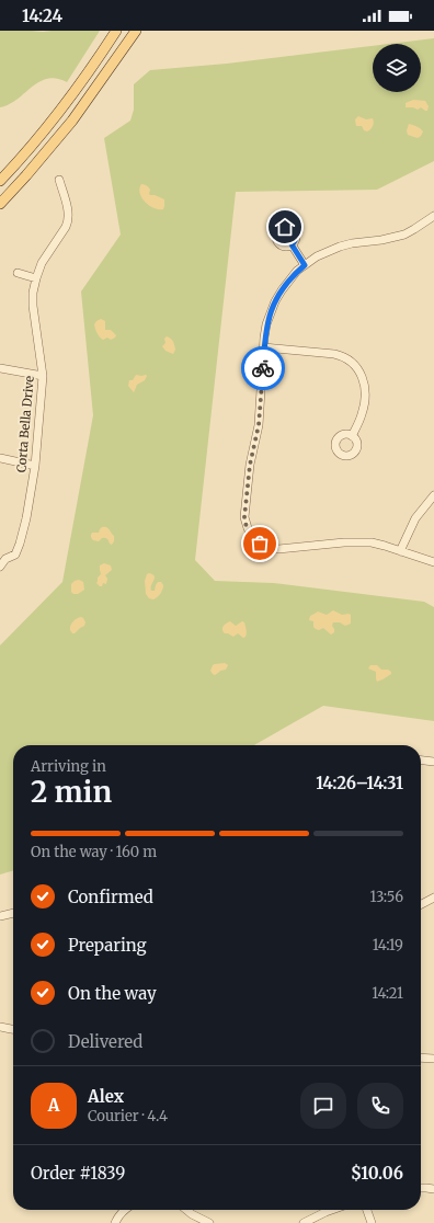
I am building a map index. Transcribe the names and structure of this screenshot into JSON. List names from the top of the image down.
{
  "streets": {
    "street": ["Corta Bella Drive"]
  },
  "page": {
    "status": "14:24",
    "heading": ["2 min", "Arriving in", "14:26–14:31"],
    "panel": [
      "Alex",
      "Courier · 4.4",
      "Order #1839",
      "$10.06"
    ],
    "bar": "On the way · 160 m",
    "list": [
      ["Confirmed", "13:56"],
      ["Preparing", "14:19"],
      ["On the way", "14:21"],
      "Delivered"
    ],
    "round": "A"
  }
}
